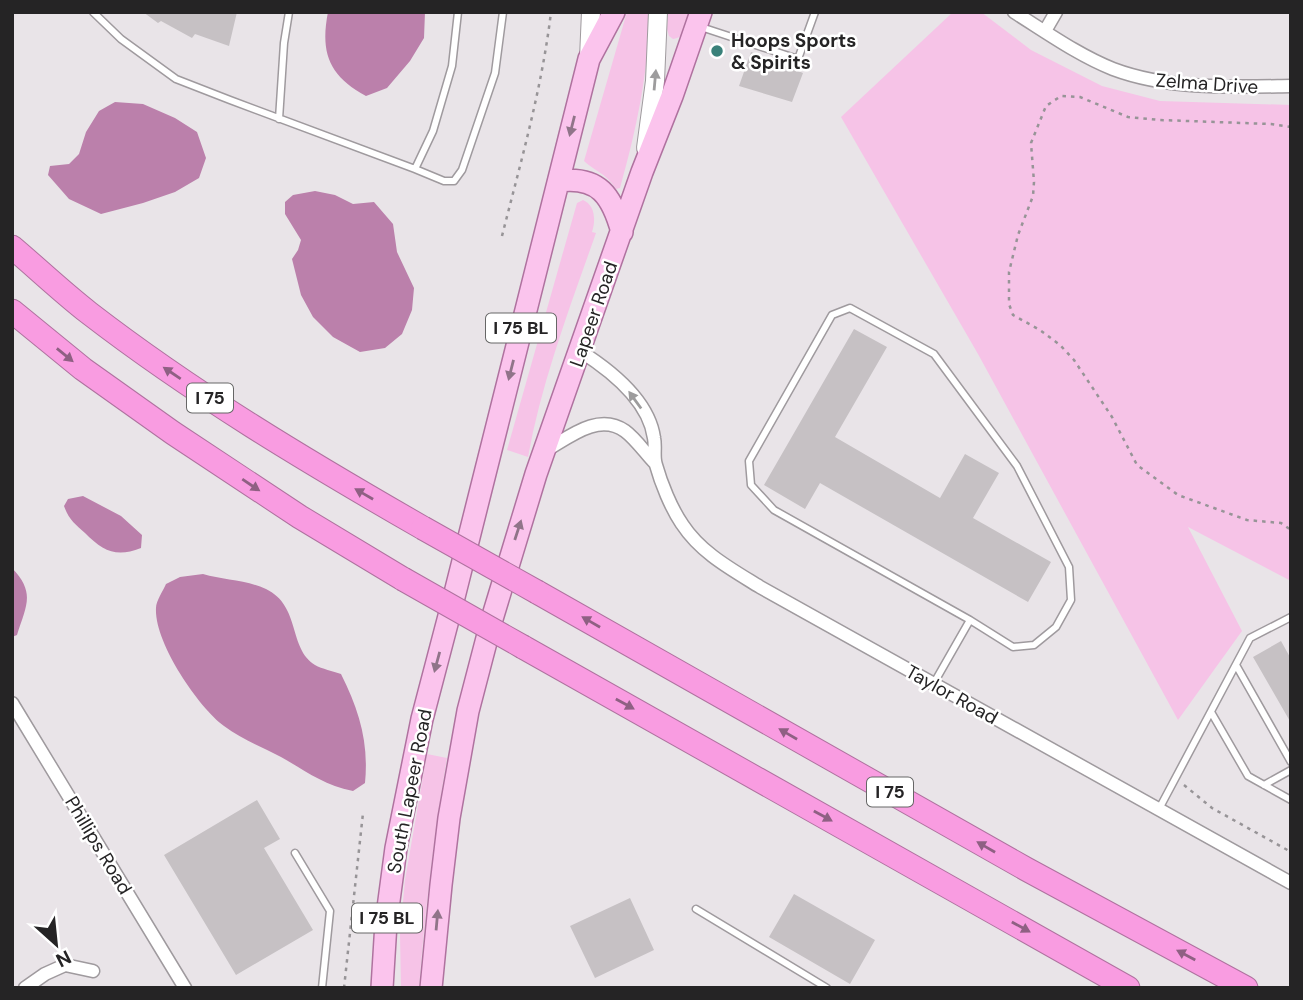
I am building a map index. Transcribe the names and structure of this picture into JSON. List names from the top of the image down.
{
  "streets": {
    "highway": ["I 75"],
    "main road": ["Lapeer Road", "I 75 BL", "South Lapeer Road"],
    "street": ["Zelma Drive", "Taylor Road", "Phillips Road"]
  },
  "crossings": [
    ["Lapeer Road", "Taylor Road"],
    ["I 75 BL", "South Lapeer Road"]
  ],
  "one_way": ["Lapeer Road", "South Lapeer Road"],
  "places": ["Hoops Sports & Spirits"],
  "north": "bottom right"
}
